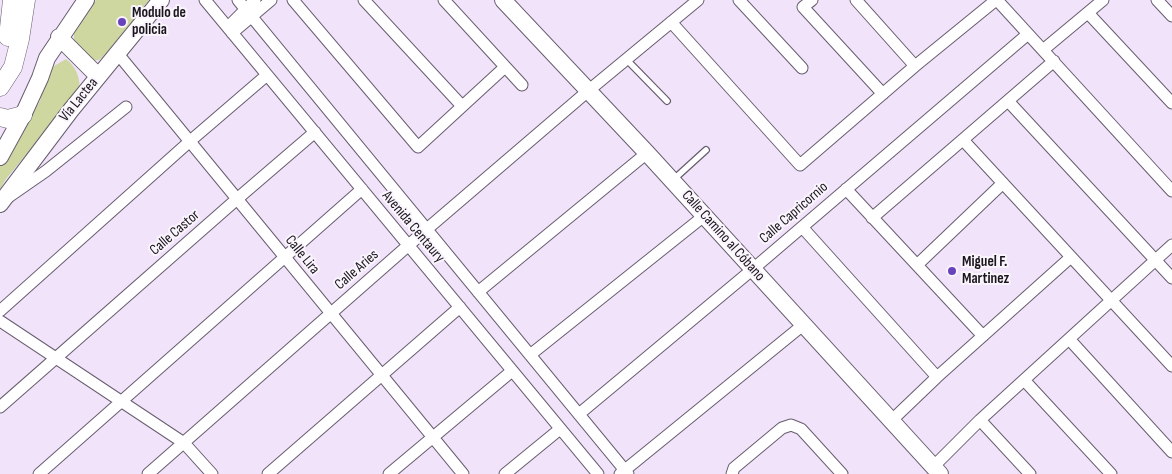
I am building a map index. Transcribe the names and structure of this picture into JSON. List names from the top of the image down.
{
  "streets": {
    "street": [
      "Vía Lactea",
      "Calle Capricornio",
      "Avenida Centaury",
      "Calle Castor",
      "Calle Camino al Cóbano",
      "Calle Lira",
      "Calle Aries"
    ]
  },
  "crossings": [
    ["Vía Lactea", "Calle Lira"],
    ["Calle Capricornio", "Avenida Centaury"],
    ["Calle Capricornio", "Calle Camino al Cóbano"],
    ["Avenida Centaury", "Calle Castor"],
    ["Avenida Centaury", "Calle Aries"],
    ["Calle Castor", "Calle Lira"],
    ["Calle Camino al Cóbano", "Calle Aries"],
    ["Calle Lira", "Calle Aries"]
  ],
  "places": ["Modulo de policia", "Miguel F. Martinez"]
}
